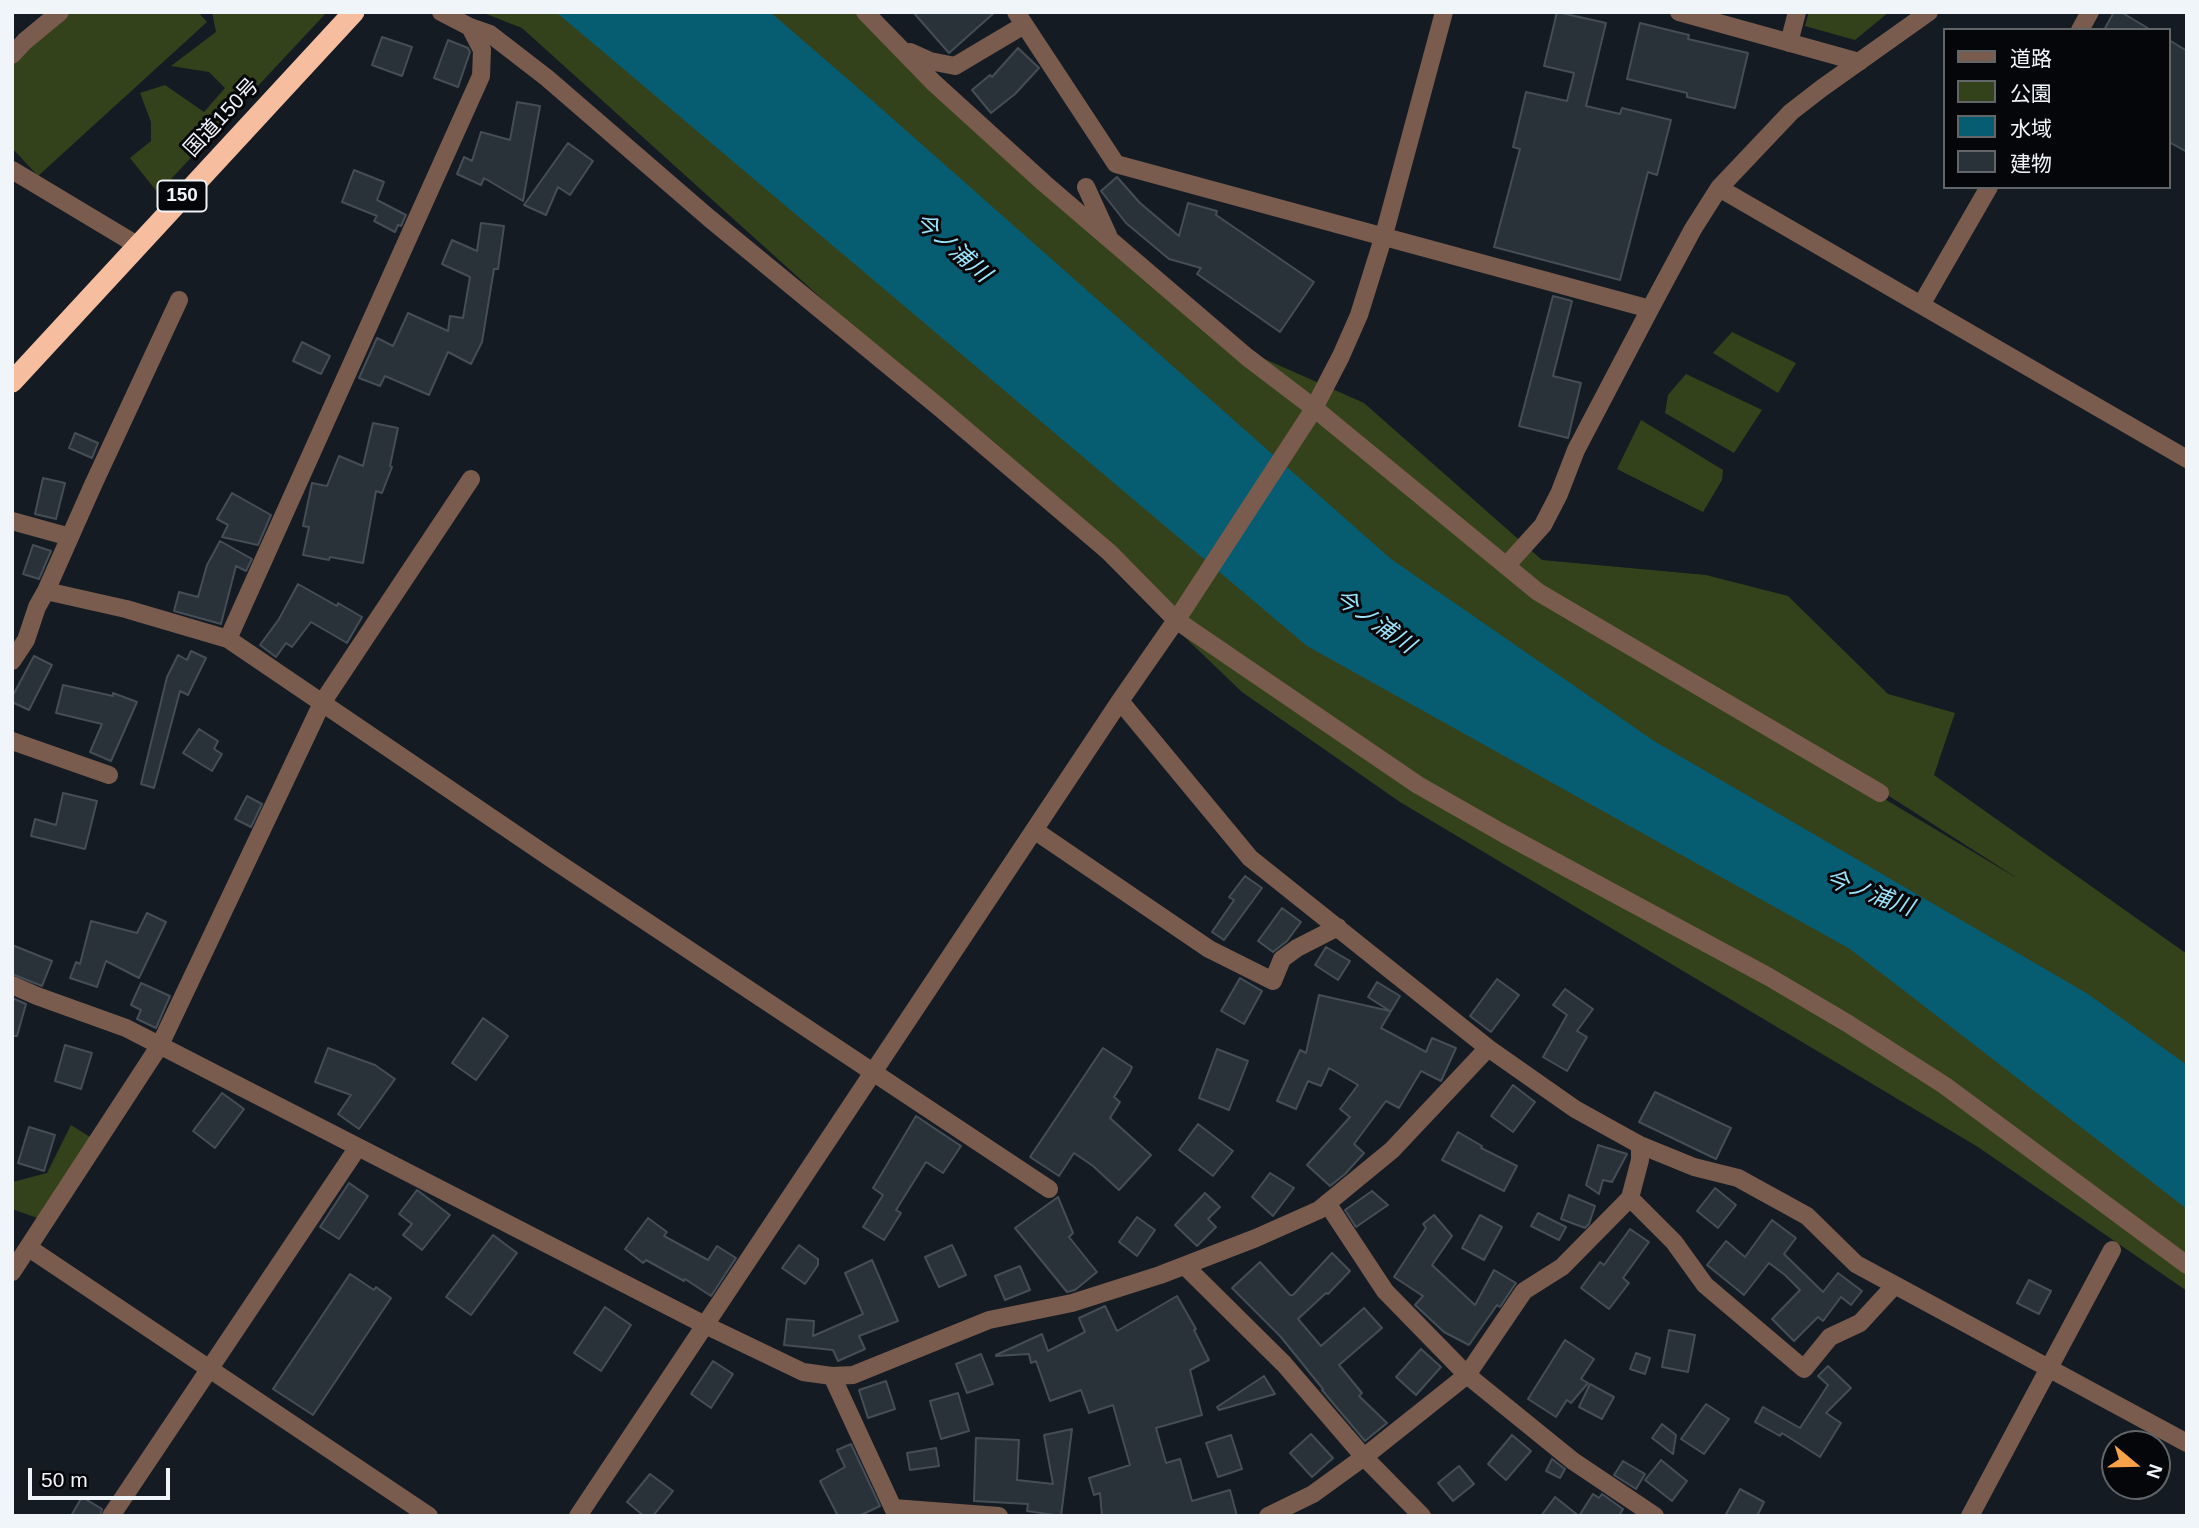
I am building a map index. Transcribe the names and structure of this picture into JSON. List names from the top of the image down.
{
  "streets": {
    "highway": ["国道150号", "150"]
  },
  "water": ["今ノ浦川"],
  "legend": [
    "道路",
    "公園",
    "水域",
    "建物"
  ],
  "scale_bar": "50 m",
  "north": "right"
}
